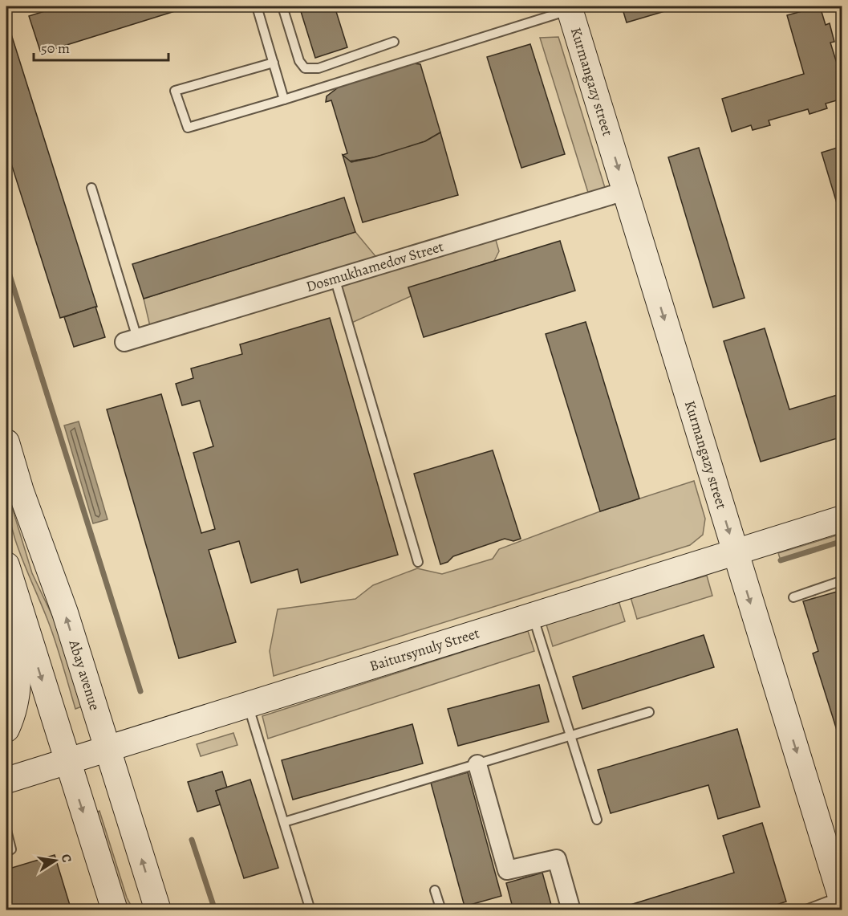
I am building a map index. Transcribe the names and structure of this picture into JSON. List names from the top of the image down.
{
  "streets": {
    "main road": ["Kurmangazy street", "Baitursynuly Street", "Abay avenue"],
    "street": ["Dosmukhamedov Street"]
  },
  "crossings": [
    ["Kurmangazy street", "Dosmukhamedov Street"],
    ["Kurmangazy street", "Baitursynuly Street"],
    ["Baitursynuly Street", "Abay avenue"]
  ],
  "one_way": ["Kurmangazy street"],
  "scale_bar": "50 m",
  "north": "right"
}
